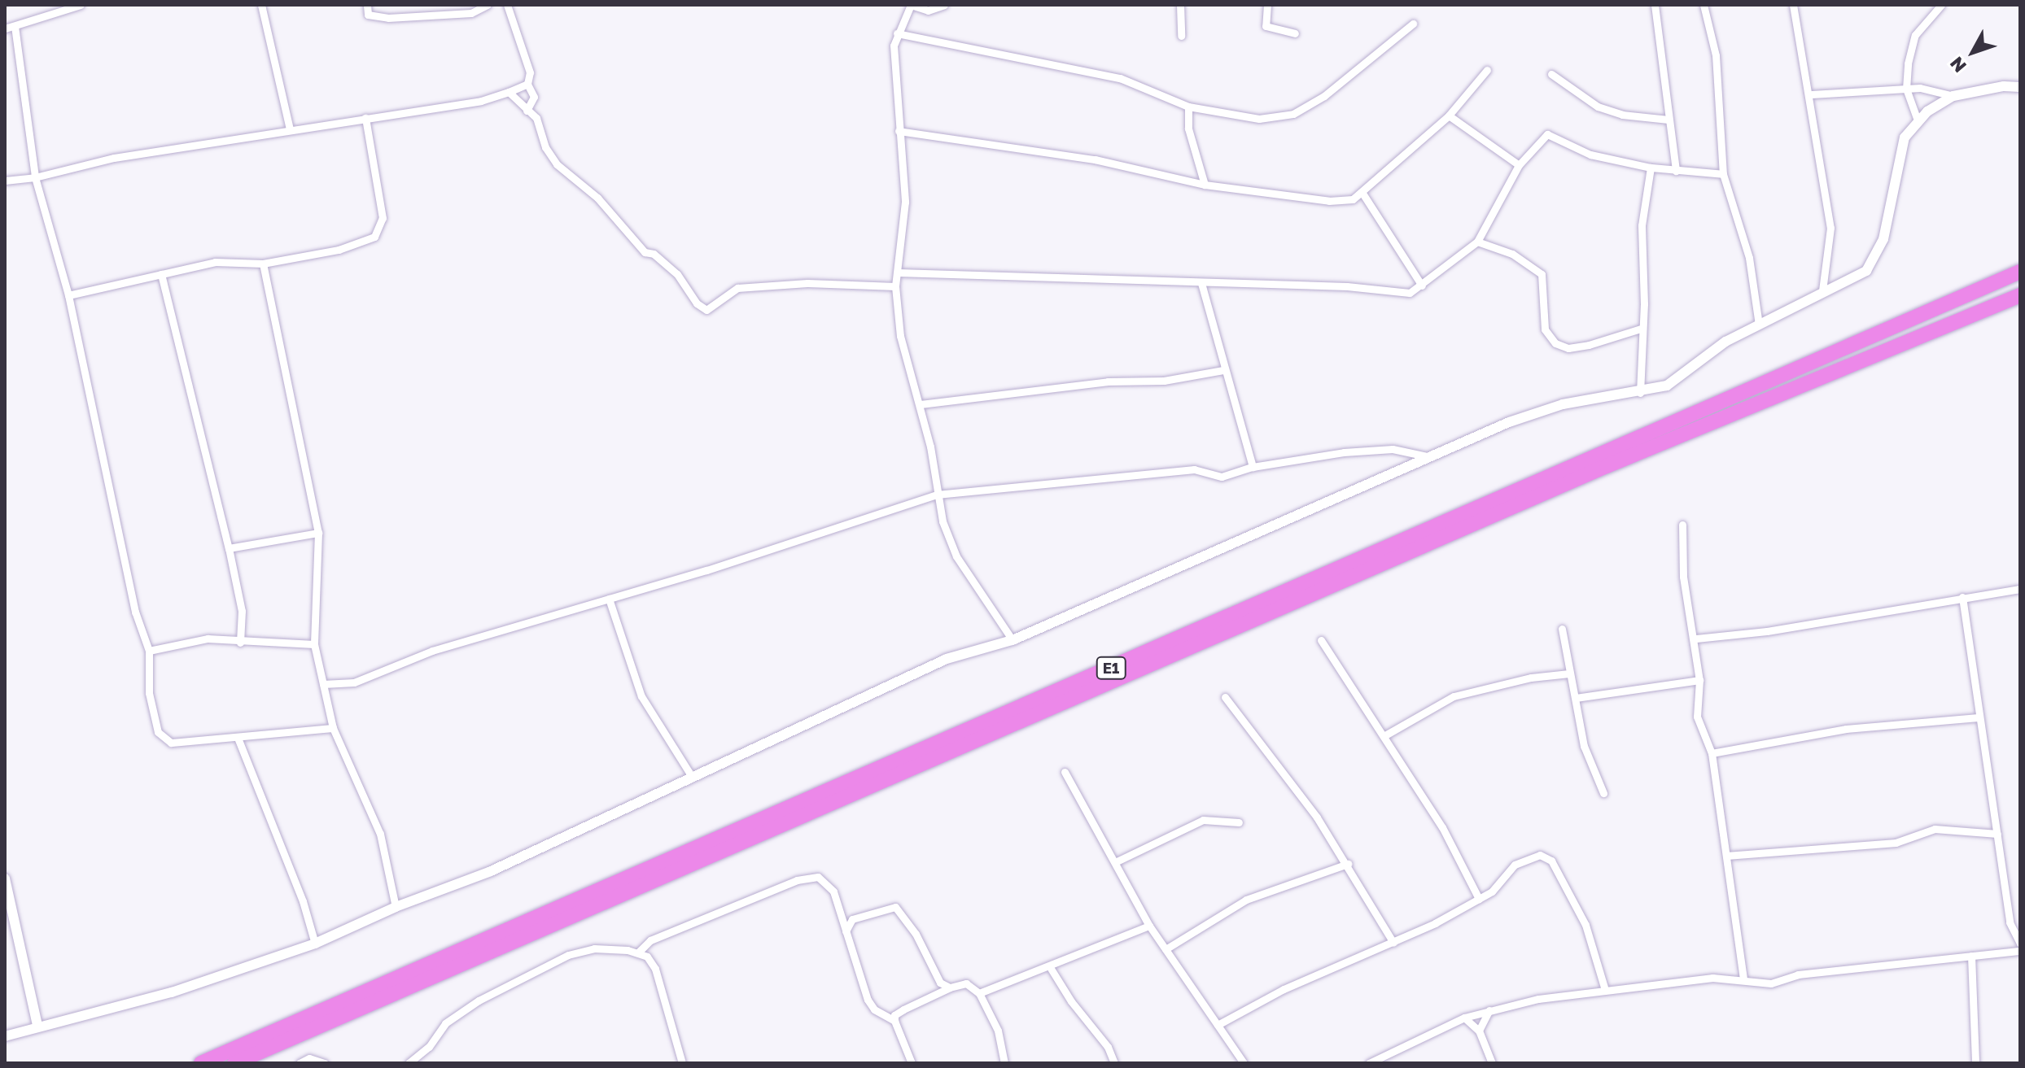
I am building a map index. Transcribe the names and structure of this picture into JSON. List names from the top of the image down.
{
  "streets": {
    "highway": ["E1"]
  },
  "north": "bottom left"
}
